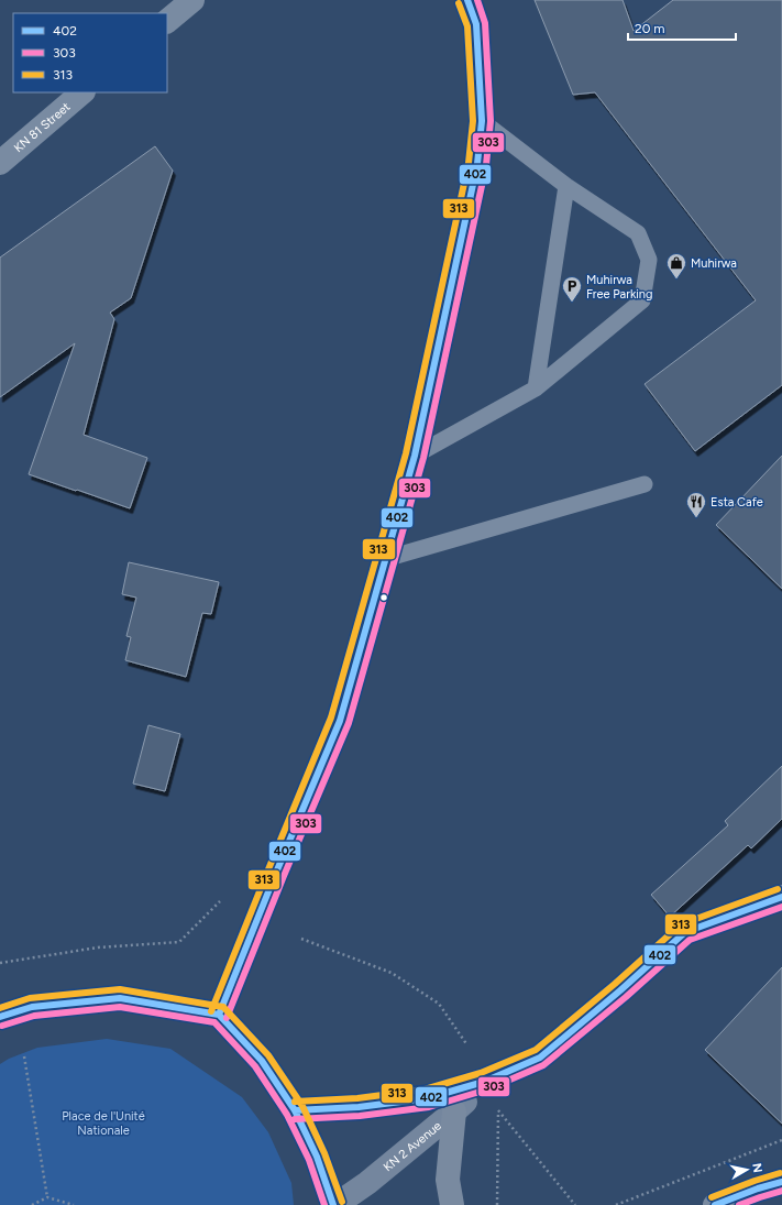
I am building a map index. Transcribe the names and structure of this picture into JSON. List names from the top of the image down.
{
  "streets": {
    "main road": ["KN 2 Avenue"],
    "street": ["KN 81 Street"]
  },
  "parks": ["Place de l'Unité Nationale"],
  "places": {
    "shop": ["Muhirwa"],
    "parking": ["Muhirwa Free Parking"],
    "restaurant": ["Esta Cafe"]
  },
  "lines": ["transit line 402", "transit line 303", "transit line 313"],
  "legend": ["402", "303", "313"],
  "scale_bar": "20 m",
  "north": "right"
}
